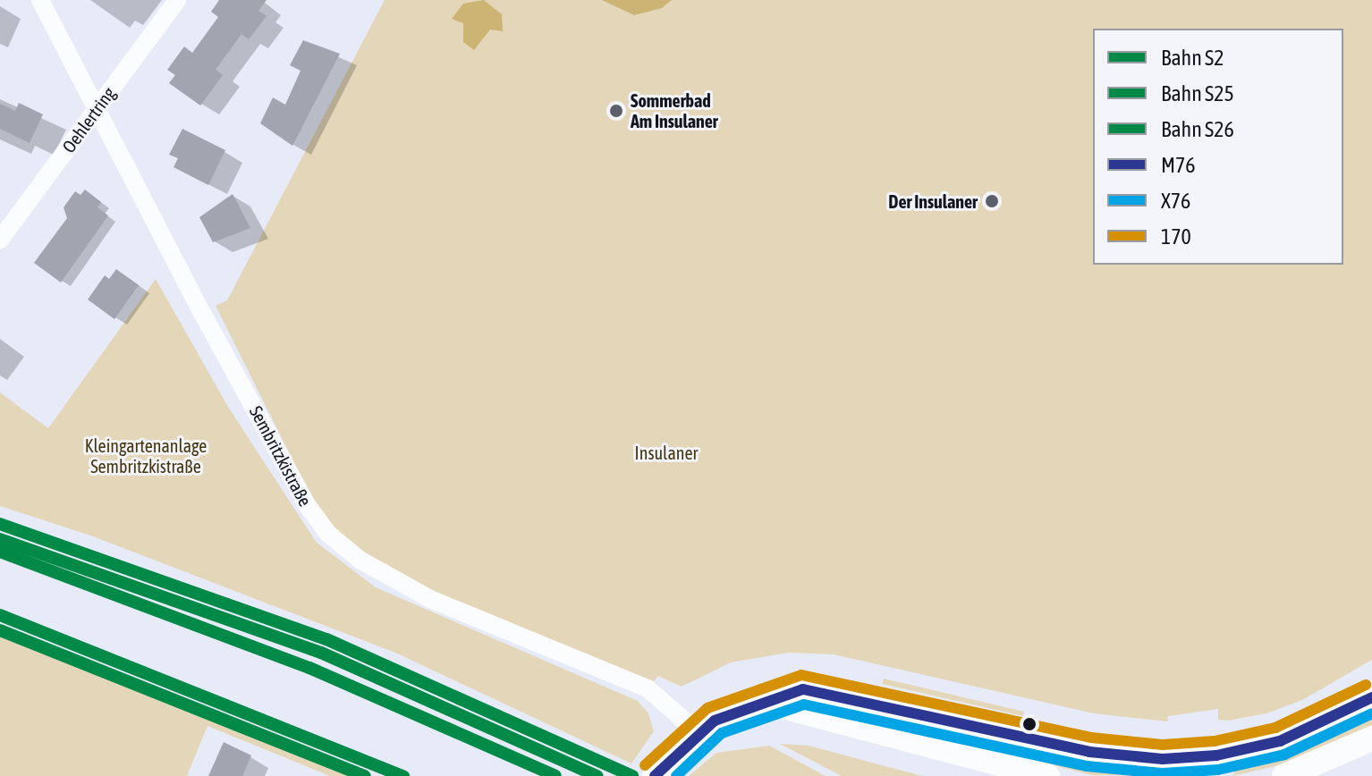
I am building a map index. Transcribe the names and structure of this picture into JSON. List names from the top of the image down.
{
  "streets": {
    "street": ["Oehlertring", "Sembritzkistraße"]
  },
  "crossings": [
    ["Oehlertring", "Sembritzkistraße"]
  ],
  "parks": ["Kleingartenanlage Sembritzkistraße", "Insulaner"],
  "places": ["Sommerbad Am Insulaner", "Der Insulaner"],
  "lines": [
    "rail line S25",
    "rail line S26",
    "rail line S2",
    "transit line 170",
    "transit line M76",
    "transit line X76"
  ],
  "legend": [
    "Bahn S2",
    "Bahn S25",
    "Bahn S26",
    "M76",
    "X76",
    "170"
  ]
}
